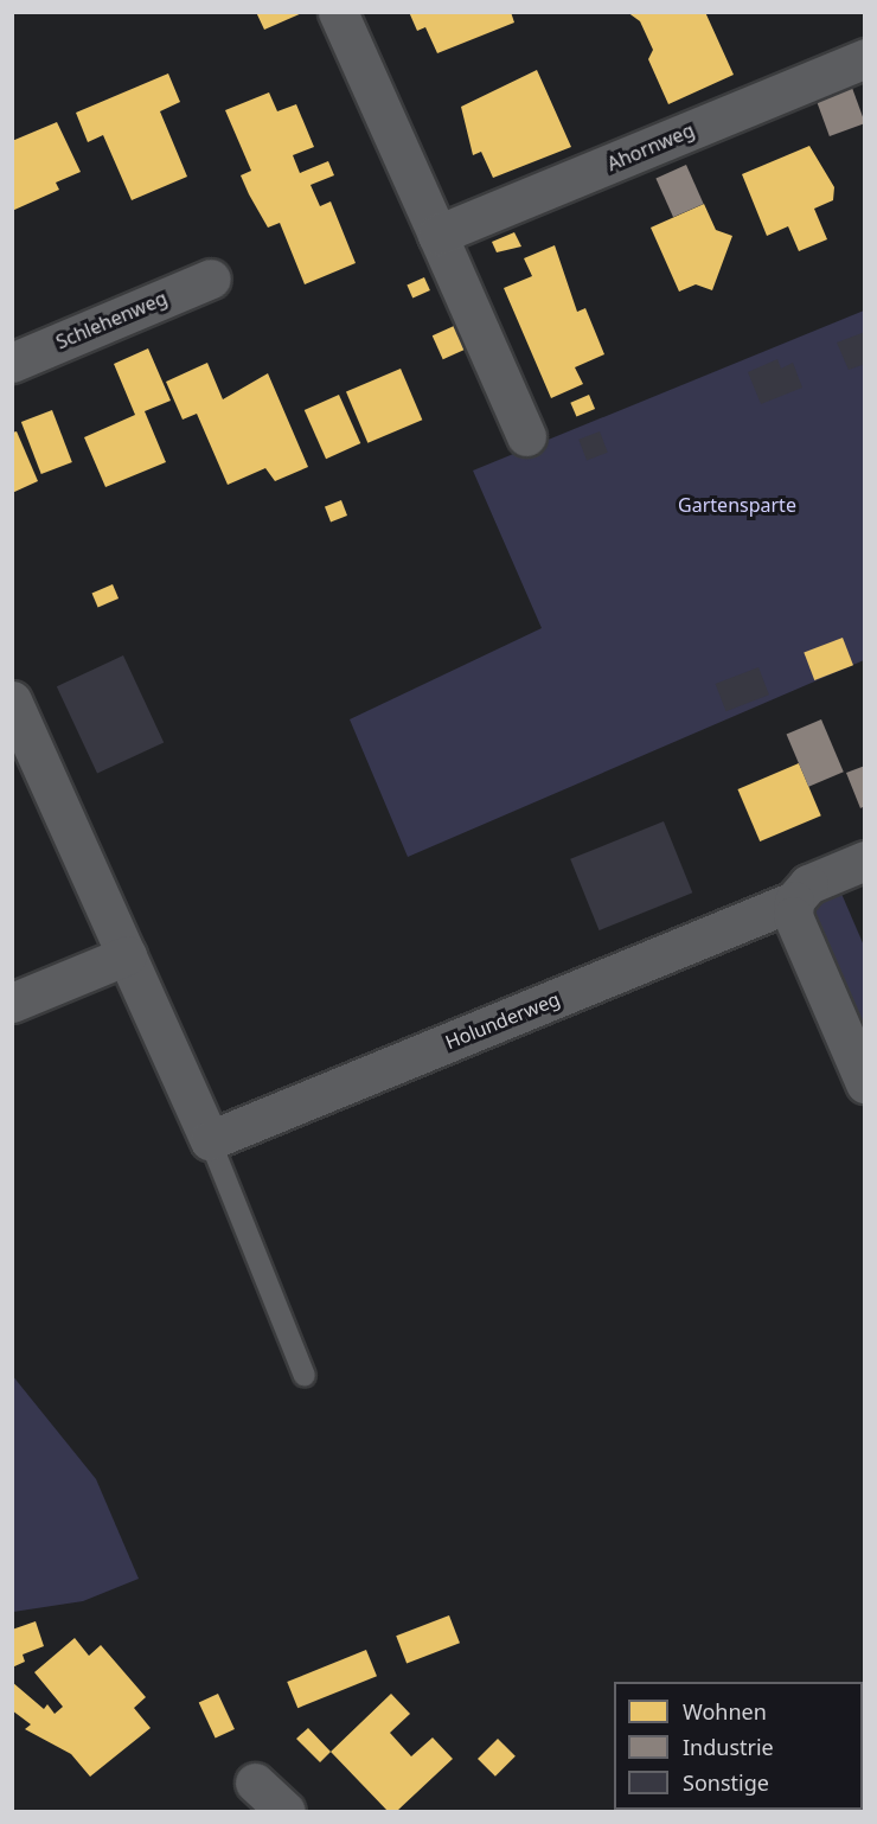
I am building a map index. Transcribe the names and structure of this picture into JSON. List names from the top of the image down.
{
  "streets": {
    "street": ["Ahornweg", "Schlehenweg", "Holunderweg"]
  },
  "parks": ["Gartensparte"],
  "legend": ["Wohnen", "Industrie", "Sonstige"]
}
